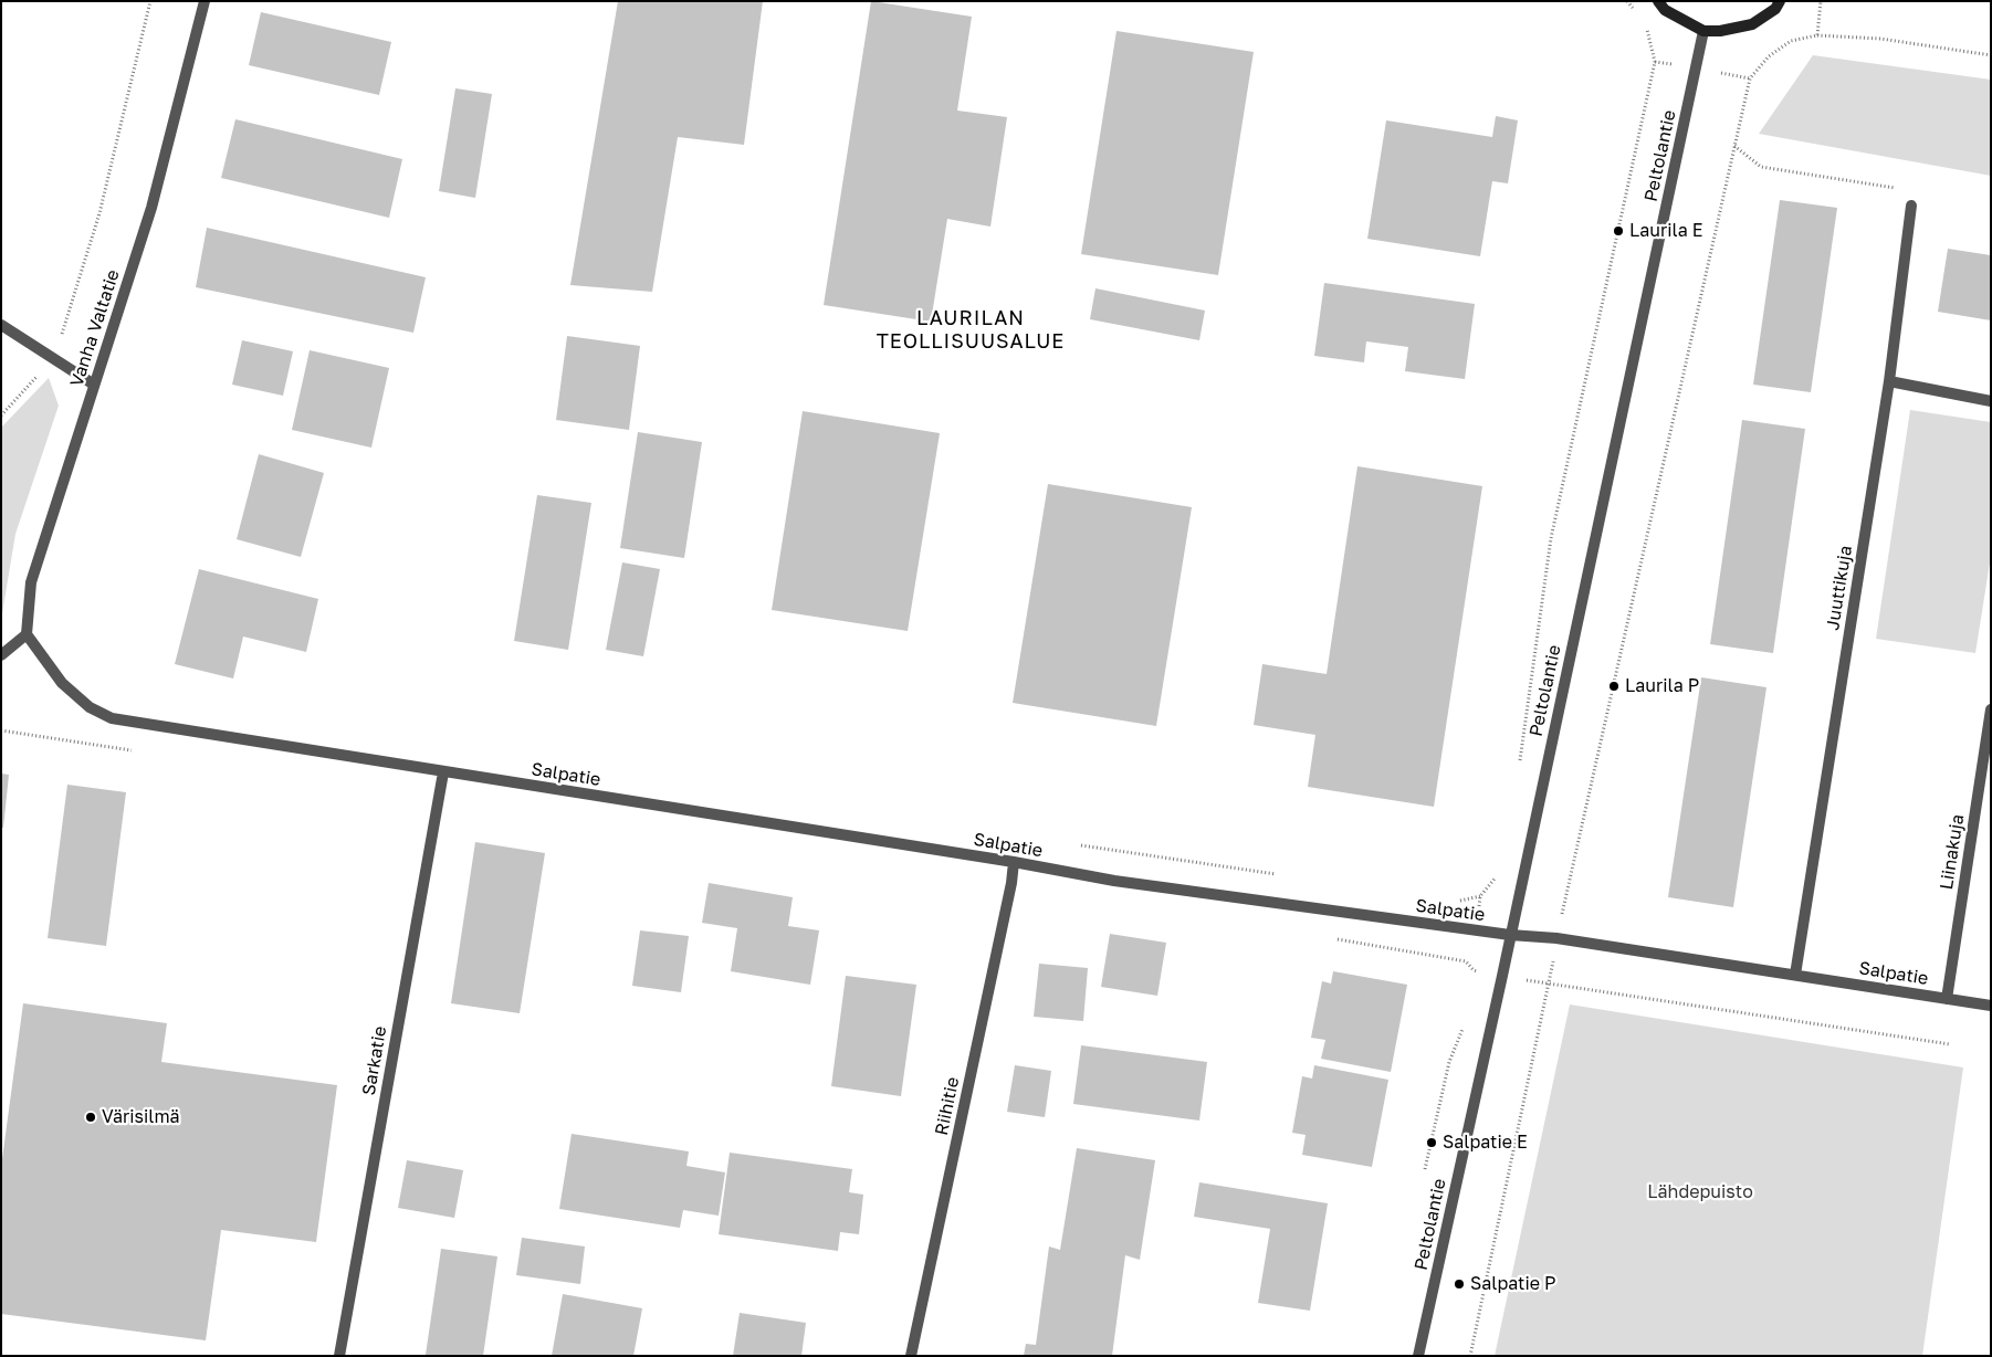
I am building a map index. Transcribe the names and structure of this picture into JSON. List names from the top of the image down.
{
  "streets": {
    "street": [
      "Peltolantie",
      "Vanha Valtatie",
      "Juuttikuja",
      "Salpatie",
      "Liinakuja",
      "Sarkatie",
      "Riihitie"
    ]
  },
  "crossings": [
    ["Peltolantie", "Salpatie"],
    ["Vanha Valtatie", "Salpatie"],
    ["Juuttikuja", "Salpatie"],
    ["Salpatie", "Liinakuja"],
    ["Salpatie", "Sarkatie"],
    ["Salpatie", "Riihitie"]
  ],
  "districts": ["LAURILAN TEOLLISUUSALUE"],
  "parks": ["Lähdepuisto"],
  "places": [
    "Laurila E",
    "Laurila P",
    "Värisilmä",
    "Salpatie E",
    "Salpatie P"
  ]
}
